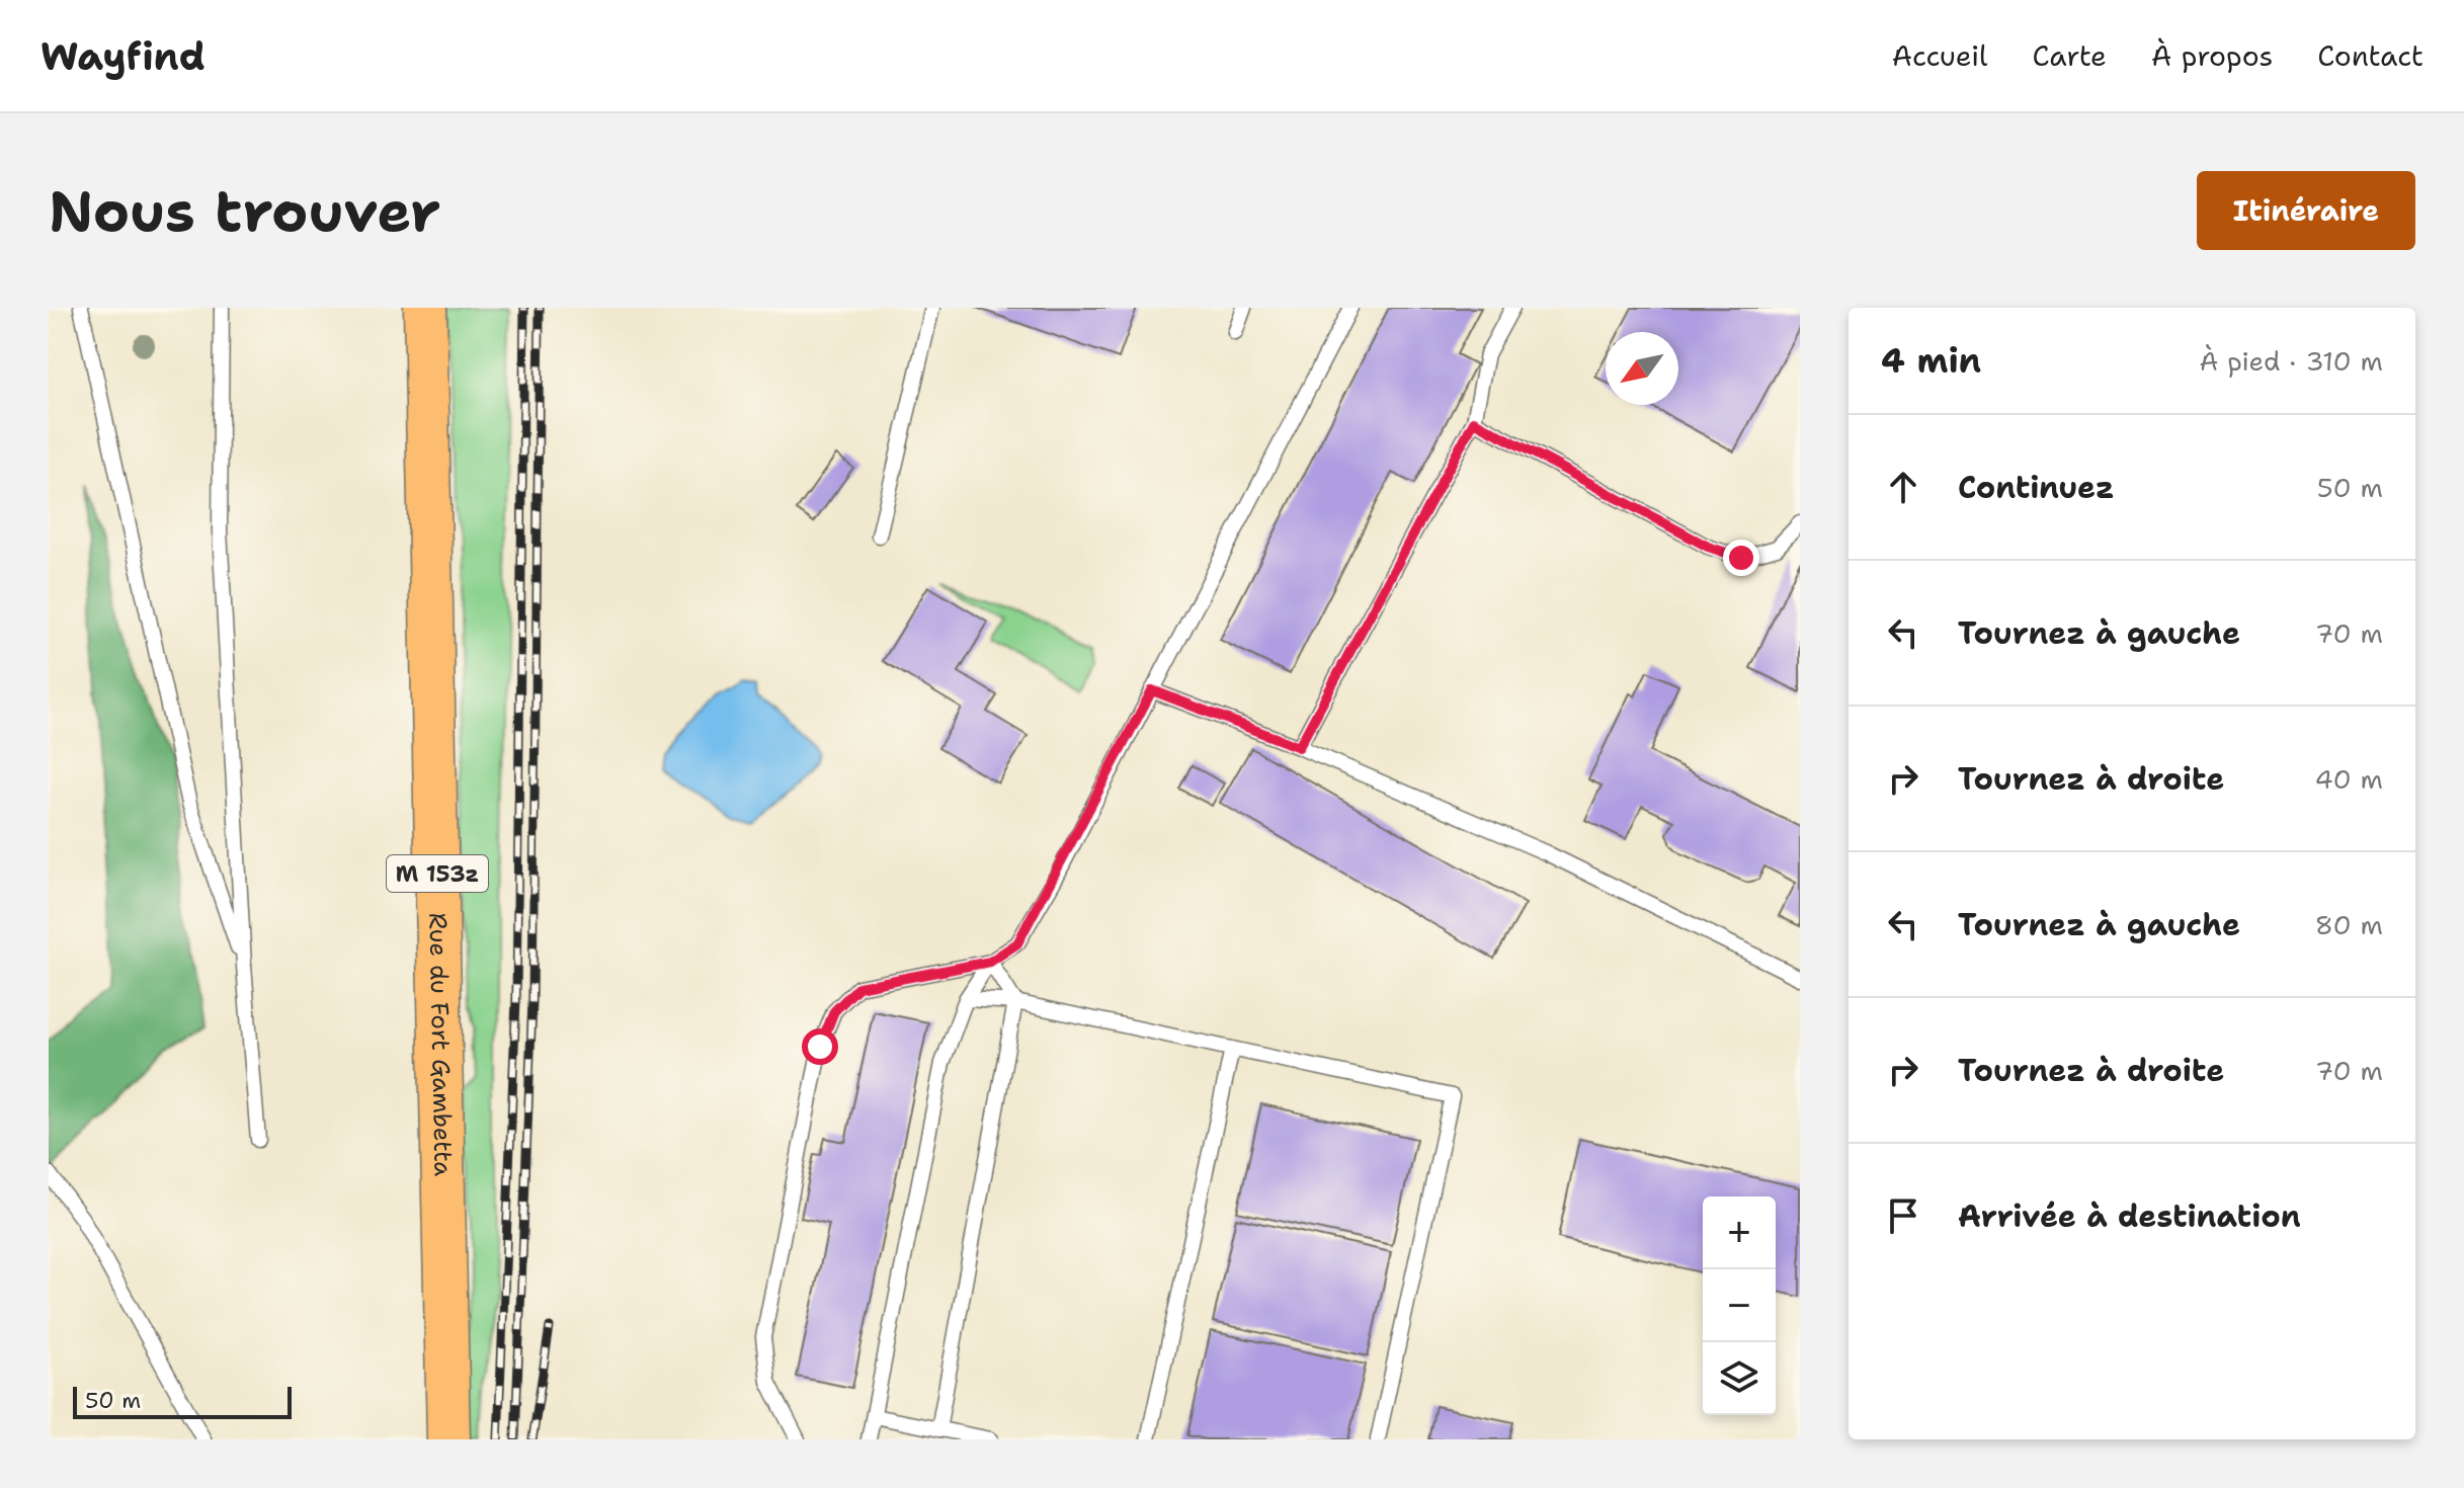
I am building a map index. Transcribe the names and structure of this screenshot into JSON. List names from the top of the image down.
{
  "streets": {
    "main road": ["M 153z", "Rue du Fort Gambetta"]
  },
  "scale_bar": "50 m",
  "north": "bottom left",
  "page": {
    "header": "Wayfind",
    "nav": [
      "Accueil",
      "Carte",
      "À propos",
      "Contact"
    ],
    "buttons": "Itinéraire",
    "title": "Nous trouver",
    "heading": ["4 min", "À pied · 310 m"],
    "list": [
      ["Continuez", "50 m"],
      ["Tournez à gauche", "70 m"],
      ["Tournez à droite", "40 m"],
      ["Tournez à gauche", "80 m"],
      ["Tournez à droite", "70 m"],
      "Arrivée à destination"
    ],
    "map_buttons": ["+", "−"],
    "scale": "50 m"
  }
}
